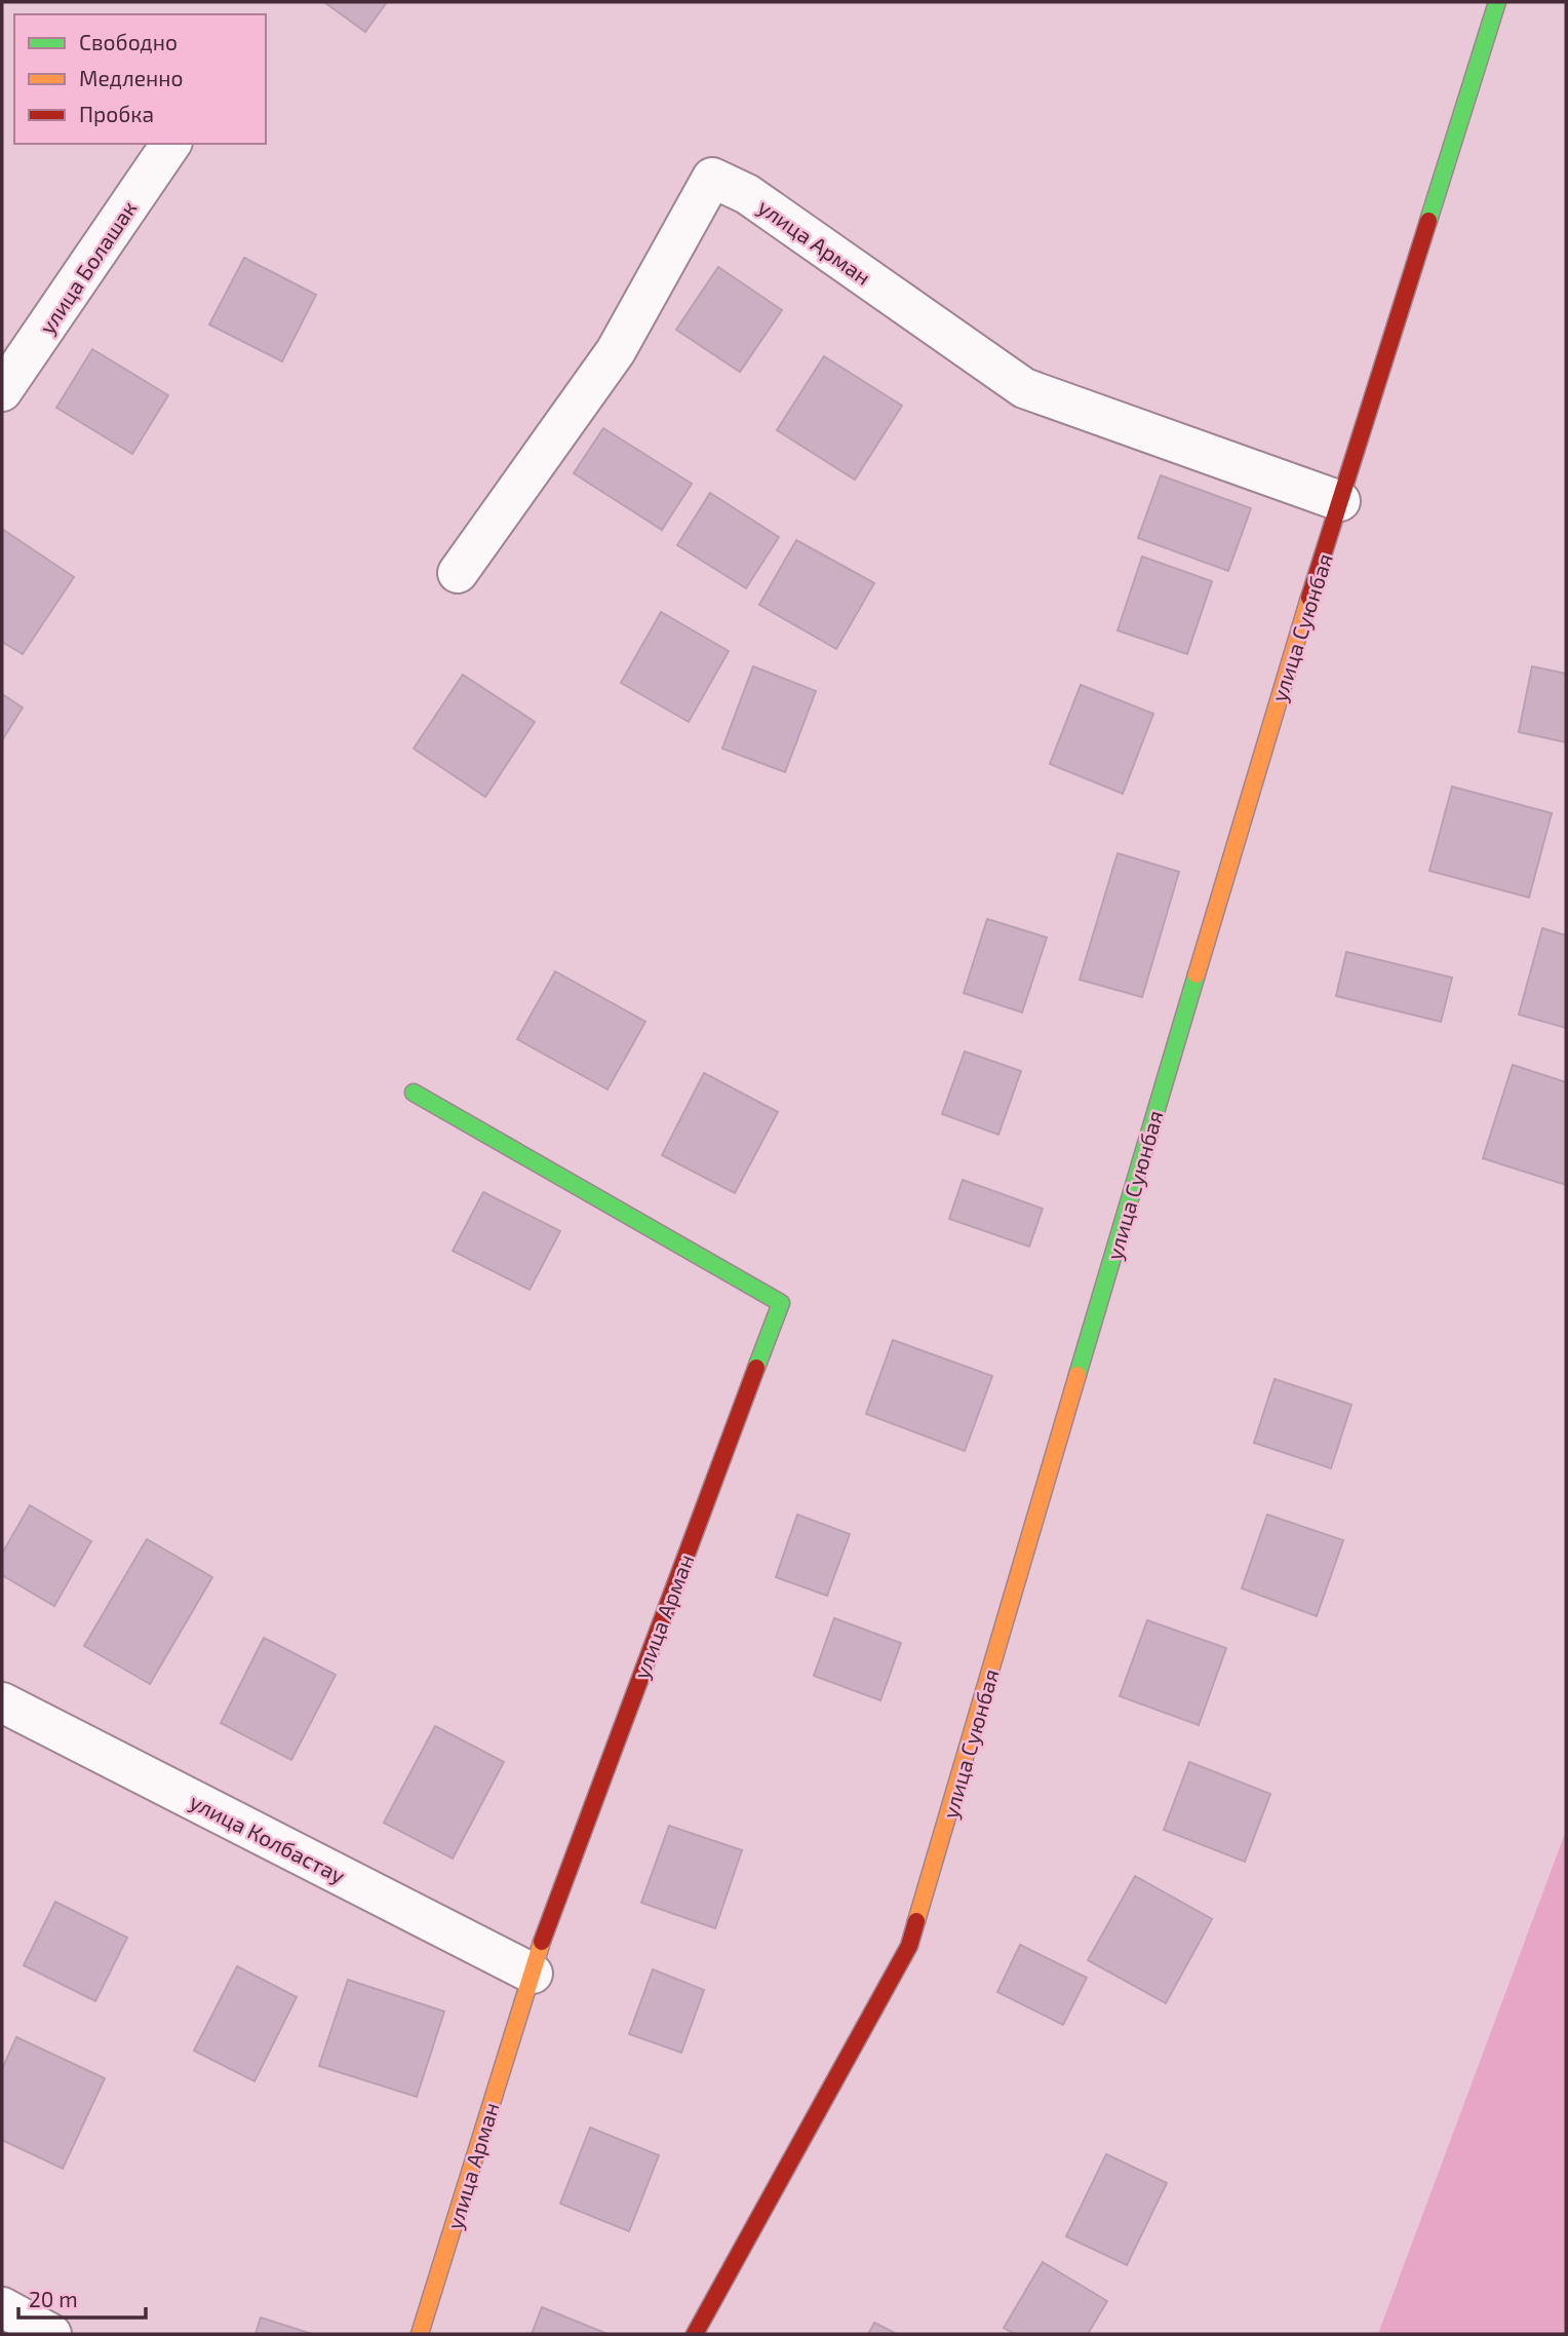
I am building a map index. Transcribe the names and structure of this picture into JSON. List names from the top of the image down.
{
  "streets": {
    "main road": ["улица Арман", "улица Суюнбая"],
    "street": ["улица Болашак", "улица Колбастау"]
  },
  "crossings": [
    ["улица Арман", "улица Суюнбая"],
    ["улица Арман", "улица Колбастау"]
  ],
  "legend": ["Свободно", "Медленно", "Пробка"],
  "scale_bar": "20 m"
}
